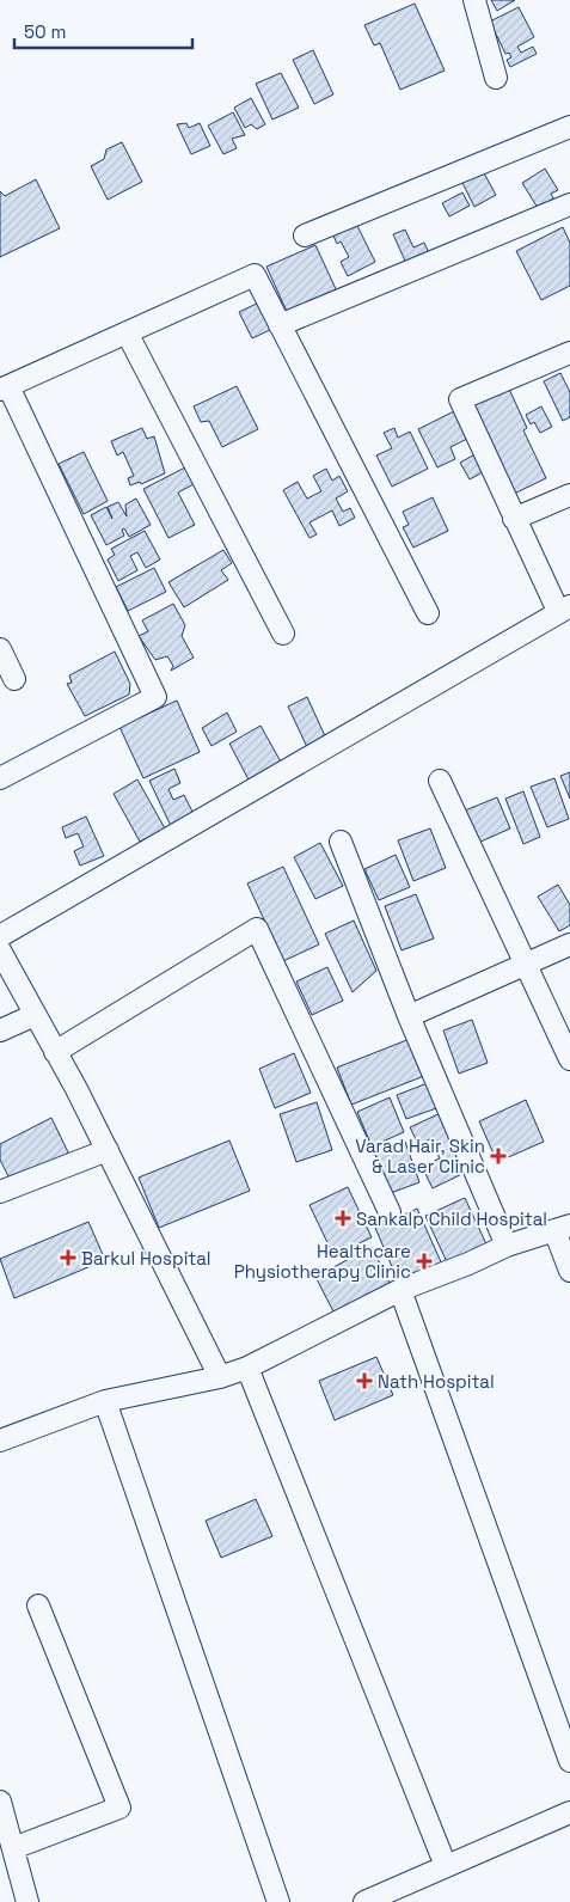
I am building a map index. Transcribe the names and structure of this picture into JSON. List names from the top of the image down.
{
  "places": {
    "health": [
      "Varad Hair, Skin & Laser Clinic",
      "Sankalp Child Hospital",
      "Barkul Hospital",
      "Healthcare Physiotherapy Clinic",
      "Nath Hospital"
    ]
  },
  "scale_bar": "50 m"
}
